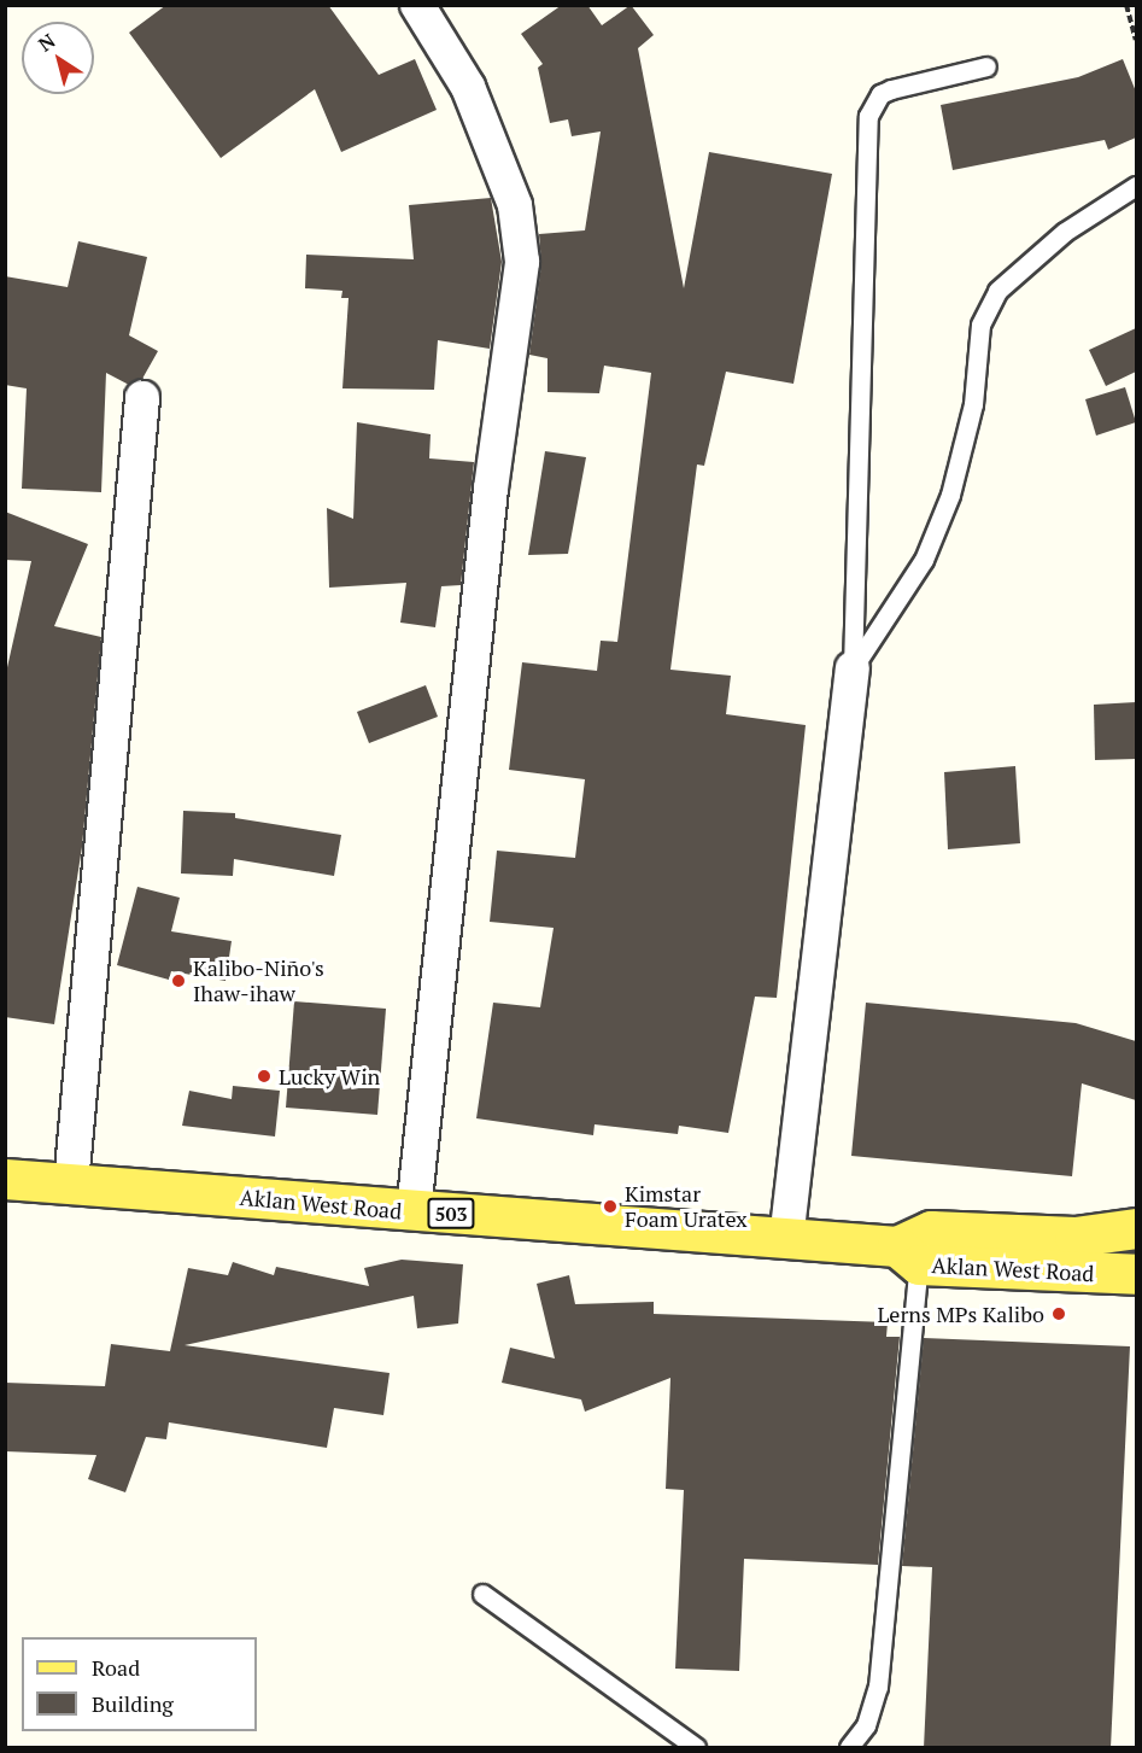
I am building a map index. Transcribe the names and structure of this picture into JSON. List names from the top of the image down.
{
  "streets": {
    "main road": ["Aklan West Road", "503"]
  },
  "places": [
    "Kalibo-Niño's Ihaw-ihaw",
    "Lucky Win",
    "Kimstar Foam Uratex",
    "Lerns MPs Kalibo"
  ],
  "legend": ["Road", "Building"],
  "north": "top left"
}
